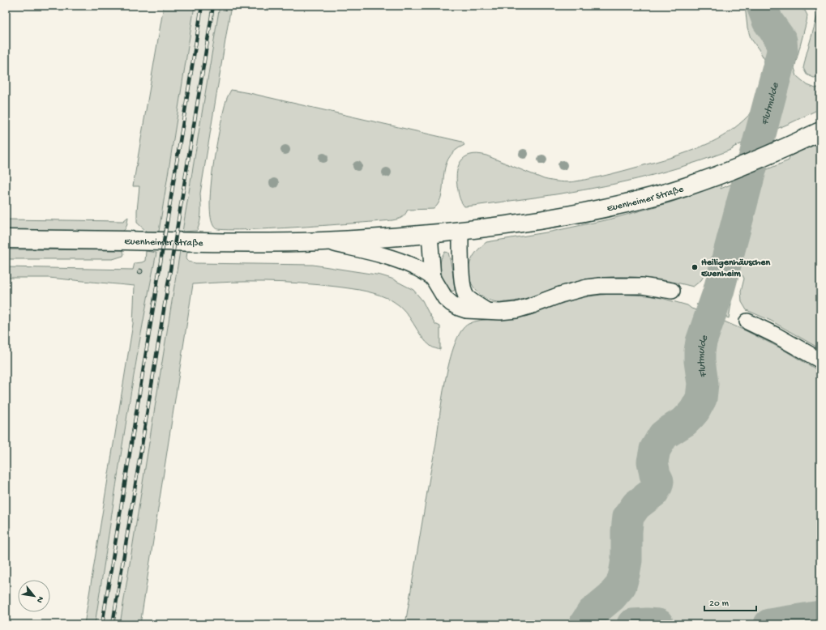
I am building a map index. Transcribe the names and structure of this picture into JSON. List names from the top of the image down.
{
  "streets": {
    "main road": ["Euenheimer Straße"]
  },
  "water": ["Flutmulde"],
  "places": ["Heiligenhäuschen Euenheim"],
  "scale_bar": "20 m",
  "north": "bottom right"
}
